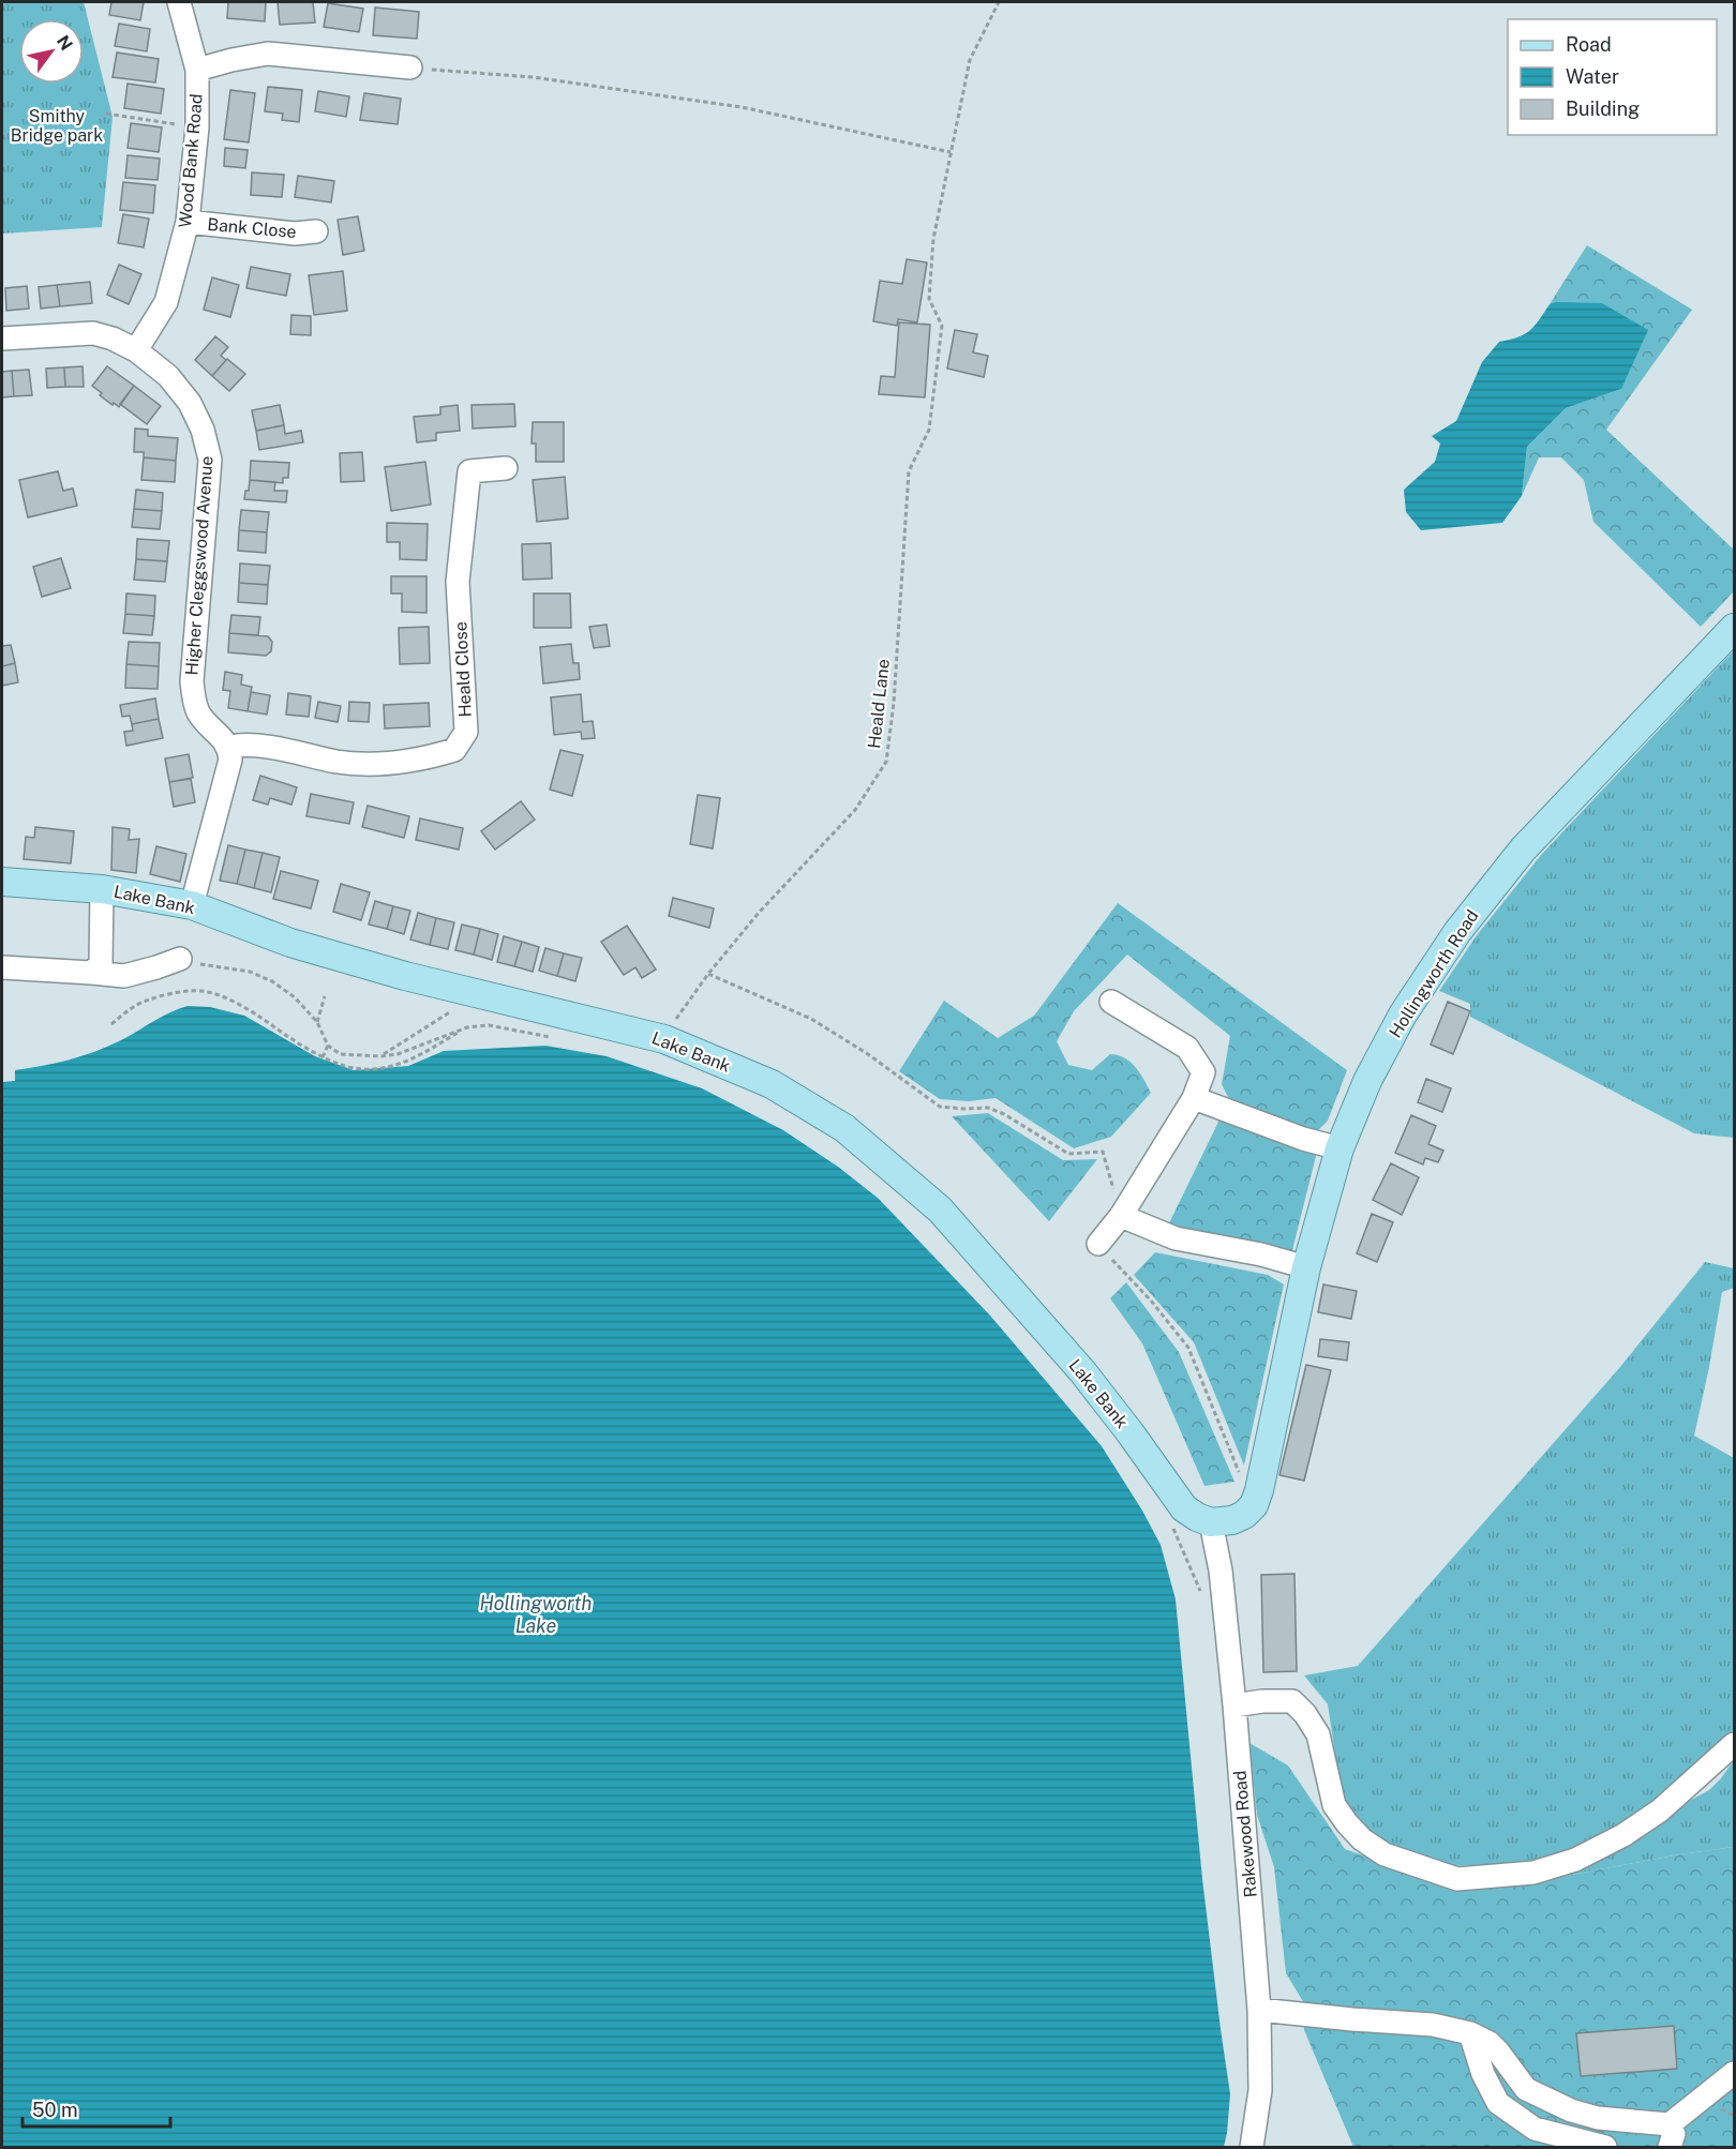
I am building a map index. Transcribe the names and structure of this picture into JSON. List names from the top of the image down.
{
  "streets": {
    "main road": ["Lake Bank", "Hollingworth Road"],
    "street": [
      "Wood Bank Road",
      "Bank Close",
      "Higher Cleggswood Avenue",
      "Heald Close",
      "Rakewood Road"
    ],
    "path": ["Heald Lane"]
  },
  "crossings": [
    ["Wood Bank Road", "Bank Close"],
    ["Wood Bank Road", "Higher Cleggswood Avenue"],
    ["Higher Cleggswood Avenue", "Heald Close"],
    ["Lake Bank", "Hollingworth Road"],
    ["Lake Bank", "Rakewood Road"],
    ["Hollingworth Road", "Rakewood Road"]
  ],
  "water": ["Hollingworth Lake"],
  "parks": ["Smithy Bridge park"],
  "legend": ["Road", "Water", "Building"],
  "scale_bar": "50 m",
  "north": "top right"
}
